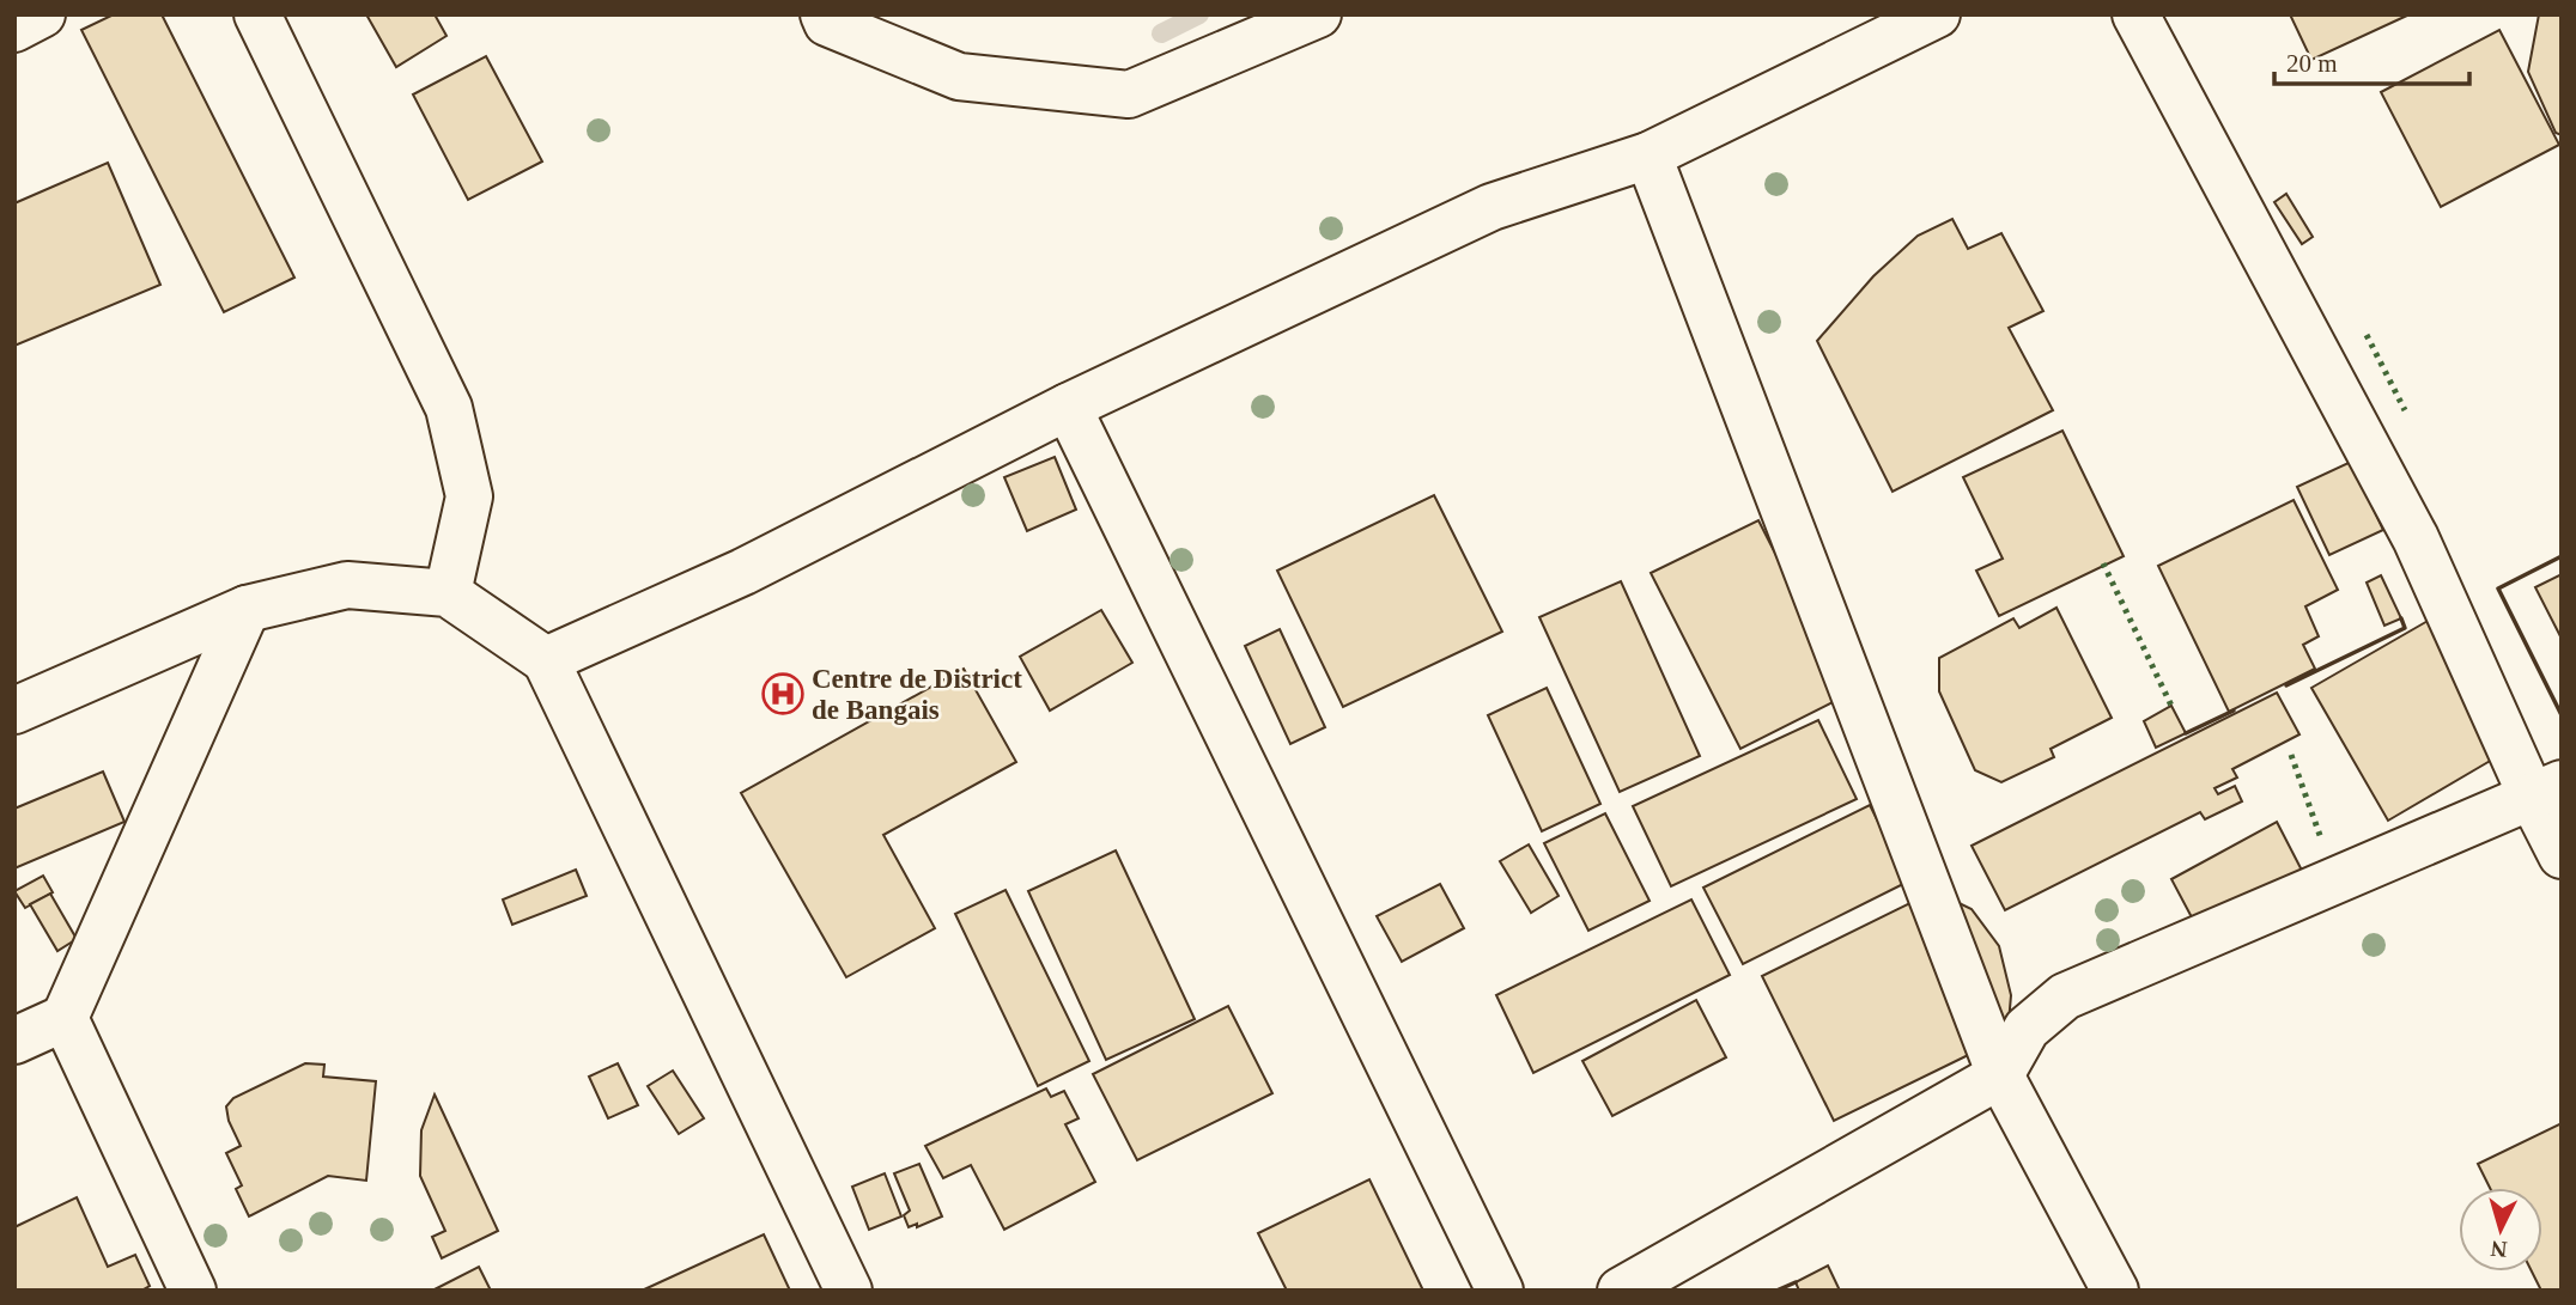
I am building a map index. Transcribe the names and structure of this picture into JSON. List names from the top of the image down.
{
  "places": {
    "hospital": ["Centre de District de Bangais"]
  },
  "scale_bar": "20 m",
  "north": "bottom"
}
